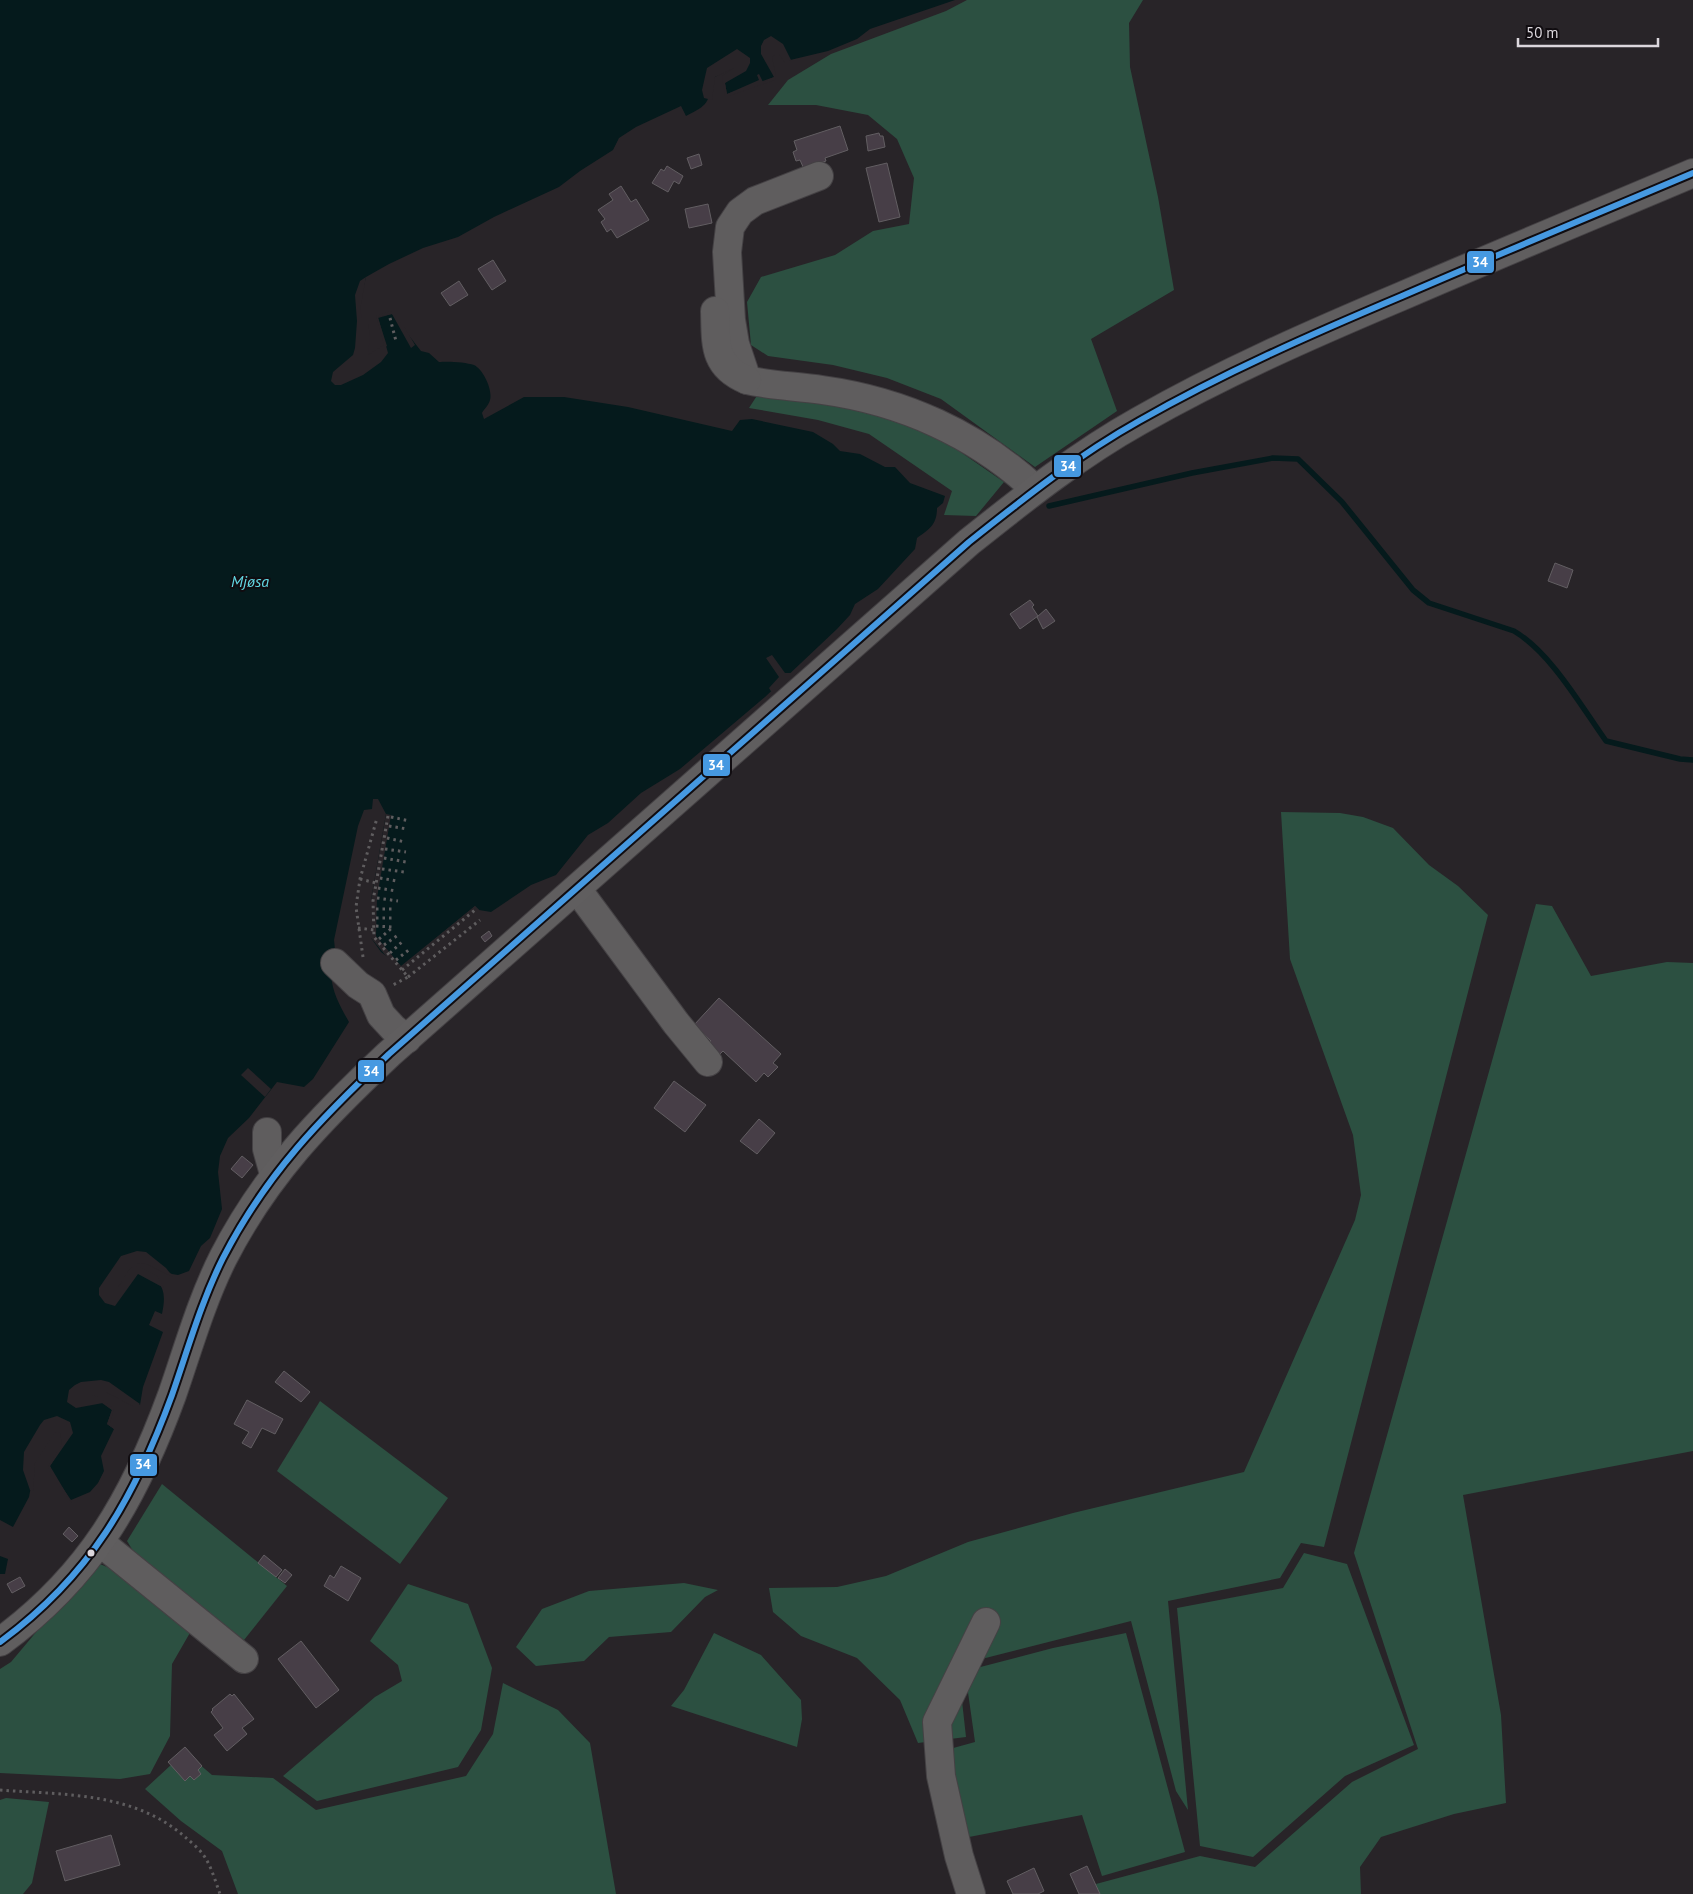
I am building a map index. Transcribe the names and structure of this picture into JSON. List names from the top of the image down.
{
  "water": ["Mjøsa"],
  "lines": ["transit line 34"],
  "scale_bar": "50 m"
}
